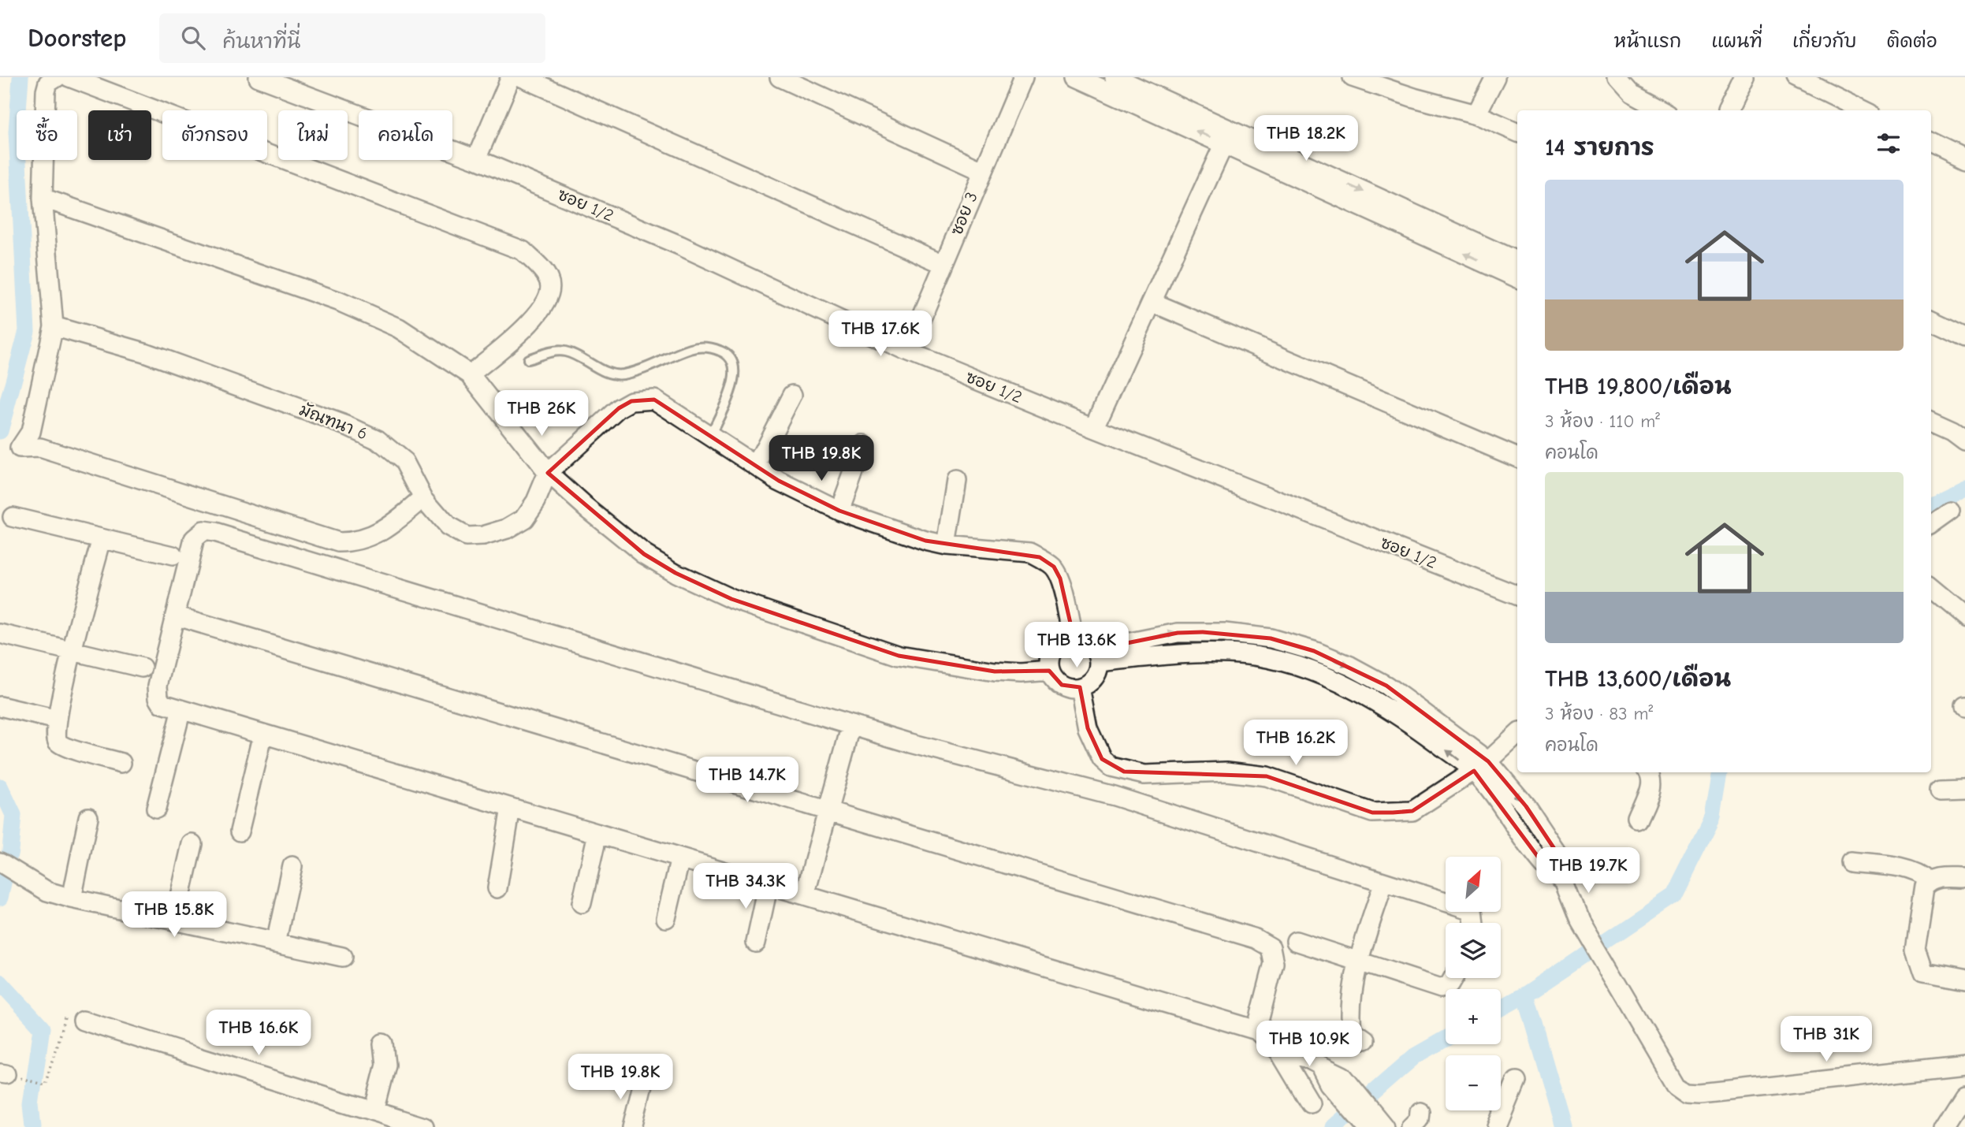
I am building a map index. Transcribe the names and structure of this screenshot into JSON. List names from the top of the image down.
{
  "streets": {
    "street": ["ซอย 1/2", "ซอย 3", "มัณฑนา 6"]
  },
  "crossings": [
    ["ซอย 1/2", "ซอย 3"]
  ],
  "north": "top right",
  "page": {
    "header": "Doorstep",
    "search": "ค้นหาที่นี่",
    "nav": [
      "หน้าแรก",
      "แผนที่",
      "เกี่ยวกับ",
      "ติดต่อ"
    ],
    "chip": [
      "ซื้อ",
      "เช่า",
      "ตัวกรอง",
      "ใหม่",
      "คอนโด"
    ],
    "heading": "14 รายการ",
    "price": [
      "THB 18.2K",
      "THB 17.6K",
      "THB 26K",
      "THB 19.8K",
      "THB 13.6K",
      "THB 16.2K",
      "THB 14.7K",
      "THB 19.7K",
      "THB 34.3K",
      "THB 15.8K",
      "THB 16.6K",
      "THB 31K",
      "THB 10.9K",
      "THB 19.8K"
    ],
    "list": [
      {
        "name": "THB 19,800/เดือน",
        "note": "3 ห้อง · 110 m² · คอนโด"
      },
      {
        "name": "THB 13,600/เดือน",
        "note": "3 ห้อง · 83 m² · คอนโด"
      }
    ],
    "map_buttons": ["+", "−"]
  }
}
